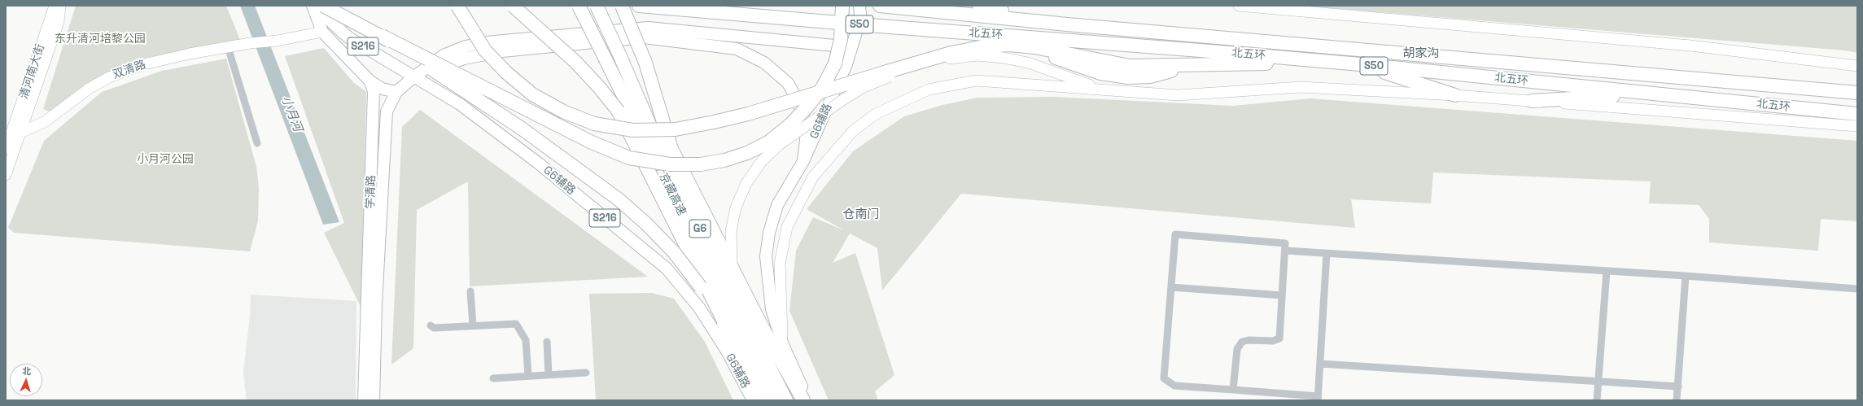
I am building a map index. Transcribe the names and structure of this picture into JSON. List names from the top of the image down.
{
  "streets": {
    "highway": [
      "S50",
      "北五环",
      "京藏高速",
      "G6"
    ],
    "main road": ["S216", "G6辅路", "学清路"],
    "street": ["双清路", "清河南大街"]
  },
  "crossings": [
    ["双清路", "清河南大街"],
    ["G6辅路", "学清路"]
  ],
  "districts": ["胡家沟", "仓南门"],
  "water": ["小月河"],
  "parks": ["东升清河培黎公园", "小月河公园"],
  "north": "top"
}
